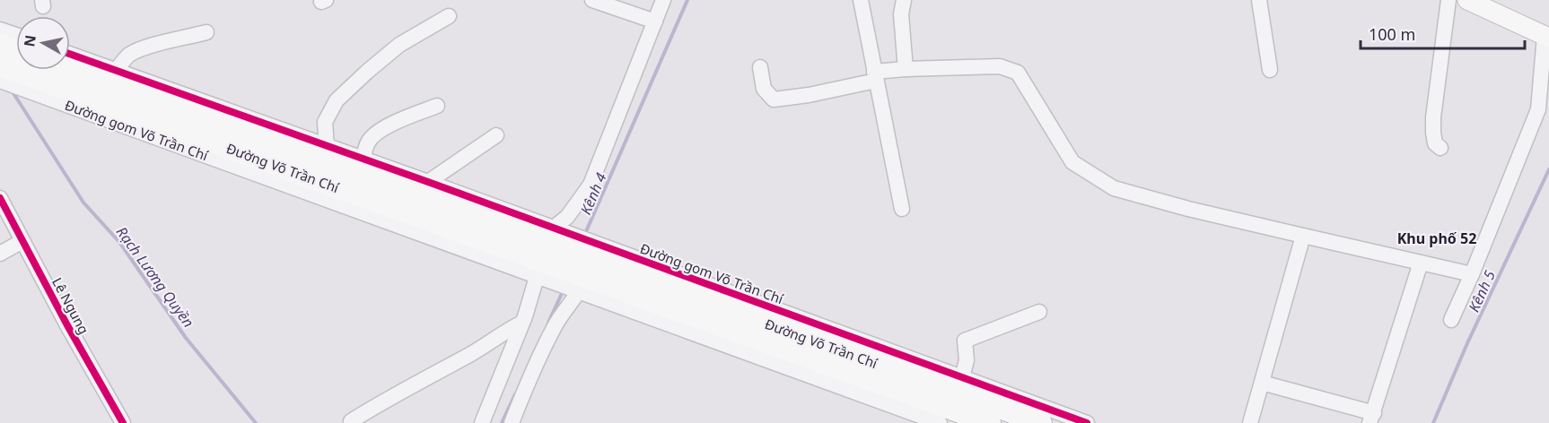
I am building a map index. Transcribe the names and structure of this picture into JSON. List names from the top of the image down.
{
  "streets": {
    "highway": ["Đường Võ Trần Chí"],
    "street": ["Đường gom Võ Trần Chí", "Lê Ngung"]
  },
  "crossings": [
    ["Đường gom Võ Trần Chí", "Đường Võ Trần Chí"]
  ],
  "districts": ["Khu phố 52"],
  "water": ["Kênh 4", "Rạch Lương Quyền", "Kênh 5"],
  "scale_bar": "100 m",
  "north": "left"
}
